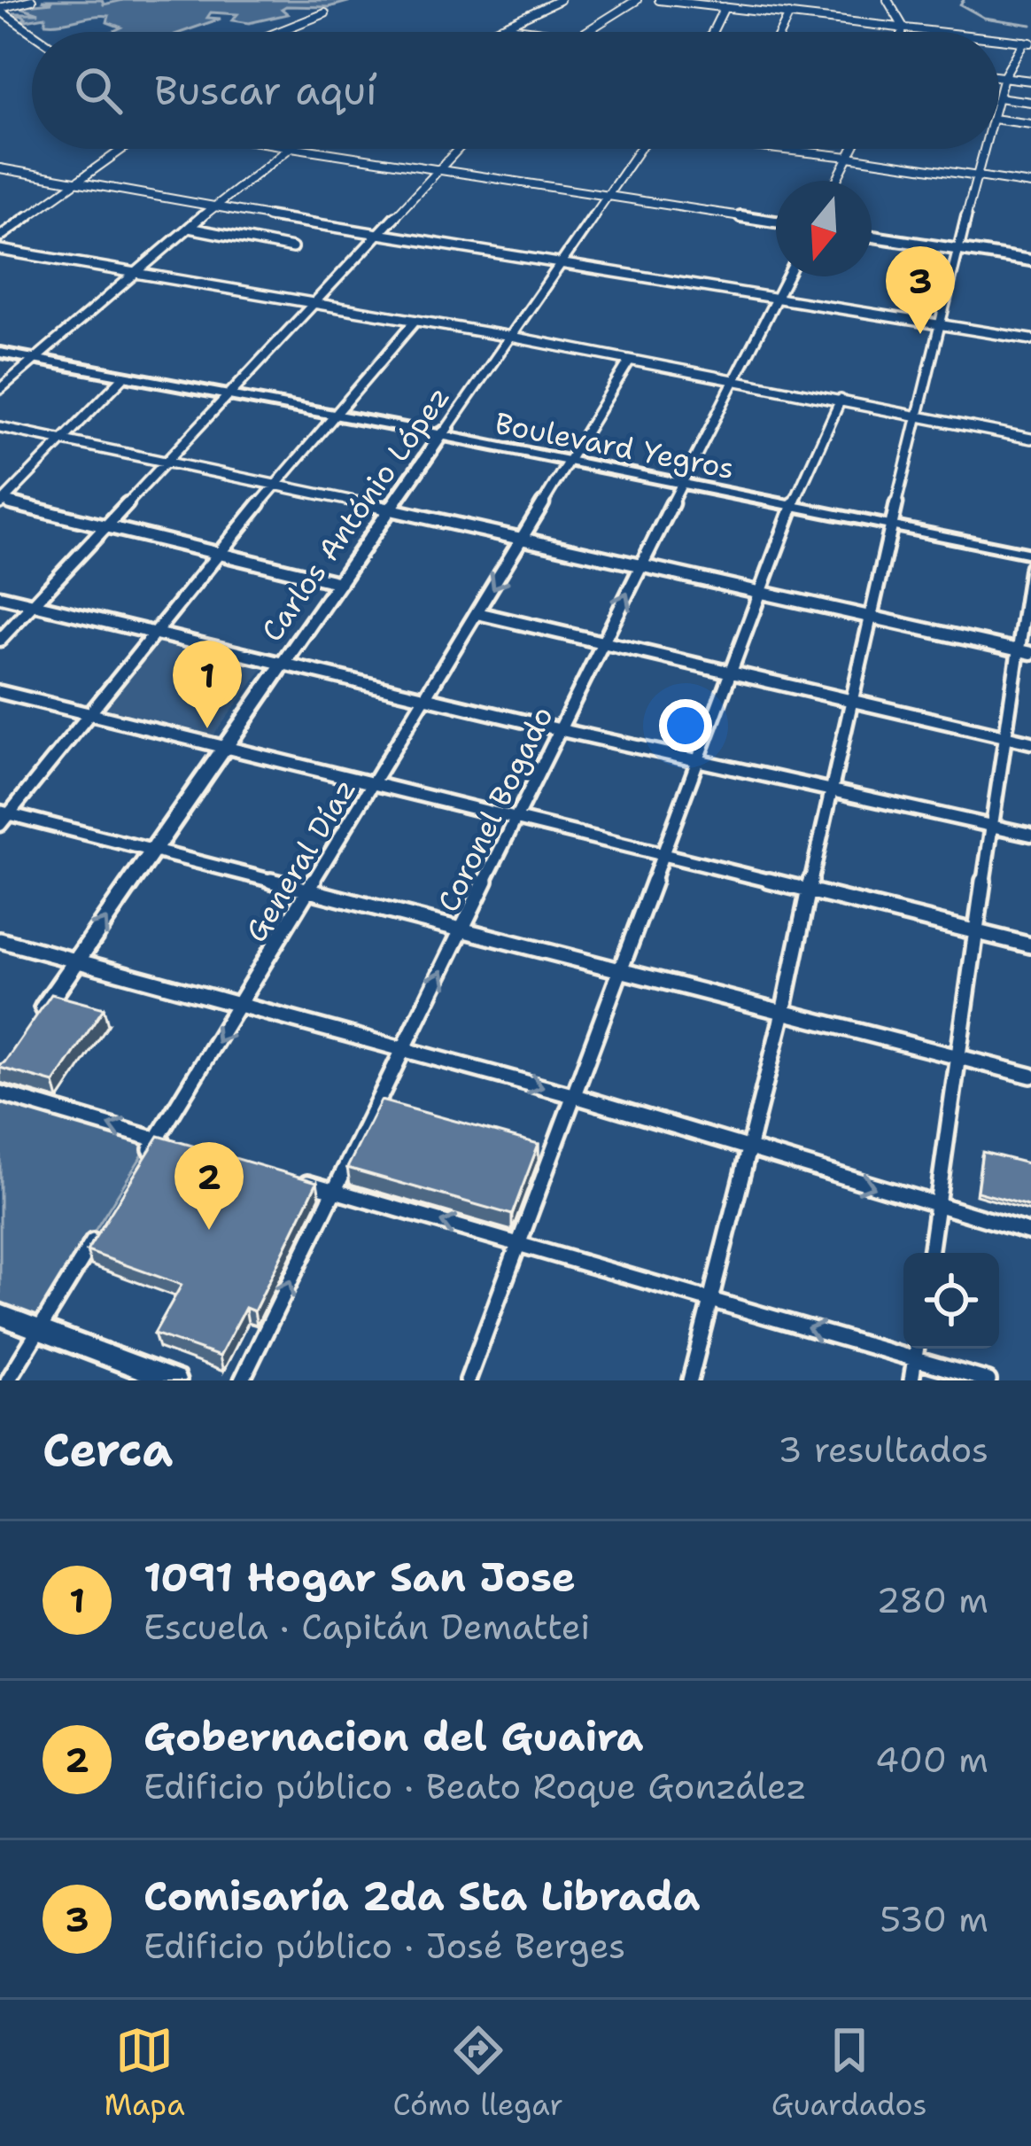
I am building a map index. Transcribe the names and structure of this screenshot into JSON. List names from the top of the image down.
{
  "streets": {
    "main road": ["Boulevard Yegros", "Carlos António López"],
    "street": ["Coronel Bogado", "General Díaz"]
  },
  "crossings": [
    ["Boulevard Yegros", "Carlos António López"],
    ["Boulevard Yegros", "Coronel Bogado"],
    ["Boulevard Yegros", "General Díaz"]
  ],
  "one_way": ["Coronel Bogado"],
  "north": "bottom",
  "page": {
    "search": "Buscar aquí",
    "pins": ["3", "1", "2"],
    "heading": ["Cerca", "3 resultados"],
    "list": [
      {
        "mark": "1",
        "name": "1091 Hogar San Jose",
        "note": "Escuela · Capitán Demattei",
        "value": "280 m"
      },
      {
        "mark": "2",
        "name": "Gobernacion del Guaira",
        "note": "Edificio público · Beato Roque González",
        "value": "400 m"
      },
      {
        "mark": "3",
        "name": "Comisaría 2da Sta Librada",
        "note": "Edificio público · José Berges",
        "value": "530 m"
      }
    ],
    "nav": ["Mapa", "Cómo llegar", "Guardados"]
  }
}
